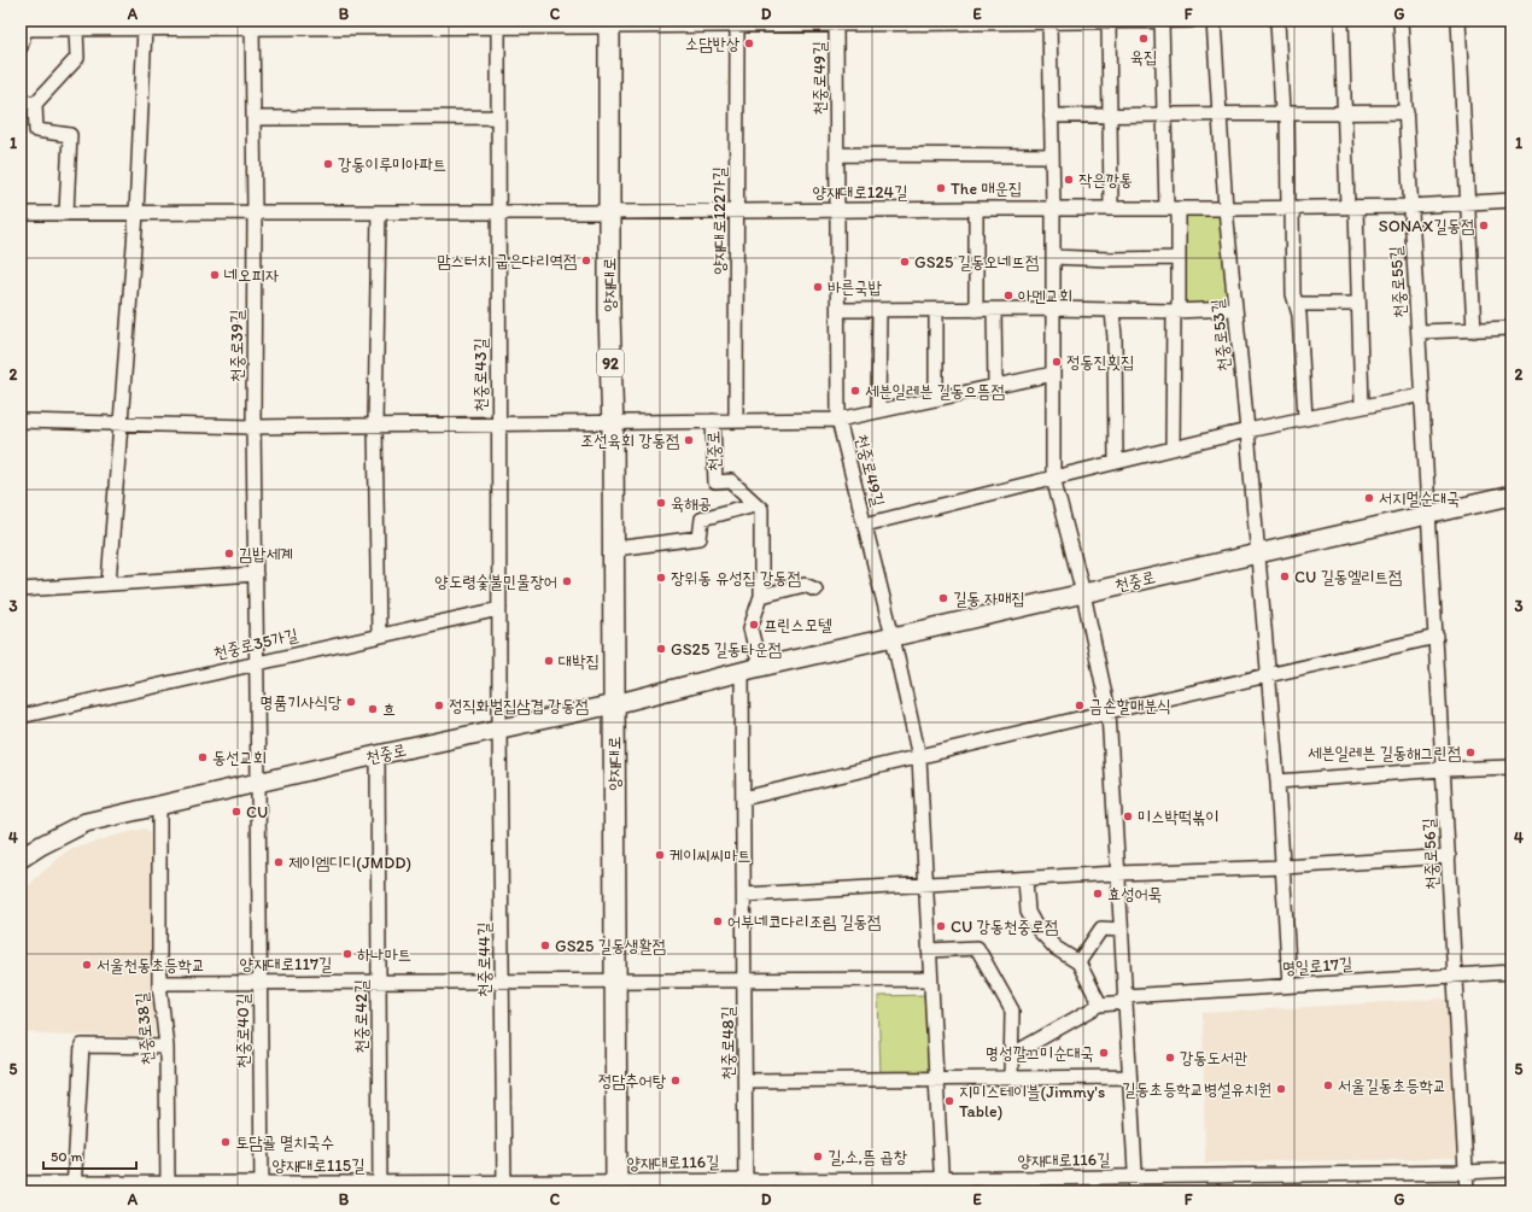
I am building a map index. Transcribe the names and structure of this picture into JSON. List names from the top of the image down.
{
  "streets": {
    "main road": ["양재대로", "92", "천중로"],
    "street": [
      "천중로49길",
      "양재대로124길",
      "양재대로122가길",
      "천중로55길",
      "천중로53길",
      "천중로39길",
      "천중로43길",
      "천중로35가길",
      "천중로56길",
      "천중로44길",
      "양재대로117길",
      "명일로17길",
      "천중로42길",
      "천중로38길",
      "천중로40길",
      "천중로48길",
      "양재대로116길",
      "양재대로115길"
    ]
  },
  "crossings": [
    ["천중로49길", "양재대로124길"],
    ["천중로49길", "천중로"],
    ["천중로49길", "양재대로116길"],
    ["양재대로124길", "양재대로122가길"],
    ["양재대로124길", "천중로55길"],
    ["양재대로124길", "양재대로"],
    ["양재대로124길", "천중로53길"],
    ["양재대로124길", "천중로39길"],
    ["양재대로124길", "천중로43길"],
    ["천중로55길", "천중로"],
    ["천중로55길", "천중로56길"],
    ["양재대로", "천중로"],
    ["양재대로", "양재대로117길"],
    ["양재대로", "양재대로116길"],
    ["양재대로", "양재대로115길"],
    ["천중로53길", "천중로"],
    ["천중로53길", "명일로17길"],
    ["천중로39길", "천중로"],
    ["천중로39길", "천중로35가길"],
    ["천중로39길", "천중로40길"],
    ["천중로43길", "천중로"],
    ["천중로43길", "천중로35가길"],
    ["천중로43길", "천중로44길"],
    ["천중로", "천중로56길"],
    ["천중로", "천중로44길"],
    ["천중로", "천중로42길"],
    ["천중로", "천중로38길"],
    ["천중로", "천중로40길"],
    ["천중로", "천중로48길"],
    ["천중로56길", "명일로17길"],
    ["천중로56길", "양재대로116길"],
    ["천중로44길", "양재대로117길"],
    ["천중로44길", "양재대로115길"],
    ["양재대로117길", "천중로42길"],
    ["양재대로117길", "천중로38길"],
    ["양재대로117길", "천중로40길"],
    ["천중로42길", "양재대로115길"],
    ["천중로38길", "양재대로115길"],
    ["천중로40길", "양재대로115길"],
    ["천중로48길", "양재대로116길"],
    ["양재대로116길", "양재대로115길"]
  ],
  "places": [
    "육집",
    "소담반상",
    "강동이루미아파트",
    "작은깡통",
    "The 매운집",
    "SONAX길동점",
    "맘스터치 굽은다리역점",
    "GS25 길동오네뜨점",
    "네오피자",
    "바른국밥",
    "아멘교회",
    "정동진횟집",
    "세븐일레븐 길동으뜸점",
    "조선육회 강동점",
    "서지멀순대국",
    "육해공",
    "김밥세계",
    "CU 길동엘리트점",
    "장위동 유성집 강동점",
    "양도령숯불민물장어",
    "길동 자매집",
    "프린스모텔",
    "GS25 길동타운점",
    "대박집",
    "명품기사식당",
    "정직화벌집삼겹 강동점",
    "금손할매분식",
    "흐",
    "세븐일레븐 길동해그린점",
    "동선교회",
    "CU",
    "미스박떡볶이",
    "케이씨씨마트",
    "제이엠디디(JMDD)",
    "효성어묵",
    "어부네코다리조림 길동점",
    "CU 강동천중로점",
    "GS25 길동생활점",
    "하나마트",
    "서울천동초등학교",
    "명성깔끄미순대국",
    "강동도서관",
    "정담추어탕",
    "서울길동초등학교",
    "길동초등학교병설유치원",
    "지미스테이블(Jimmy's Table)",
    "토담골 멸치국수",
    "길,소,뜸 곱창"
  ],
  "scale_bar": "50 m",
  "grid": {
    "columns": [
      "A",
      "B",
      "C",
      "D",
      "E",
      "F",
      "G"
    ],
    "rows": [
      "1",
      "2",
      "3",
      "4",
      "5"
    ]
  }
}
